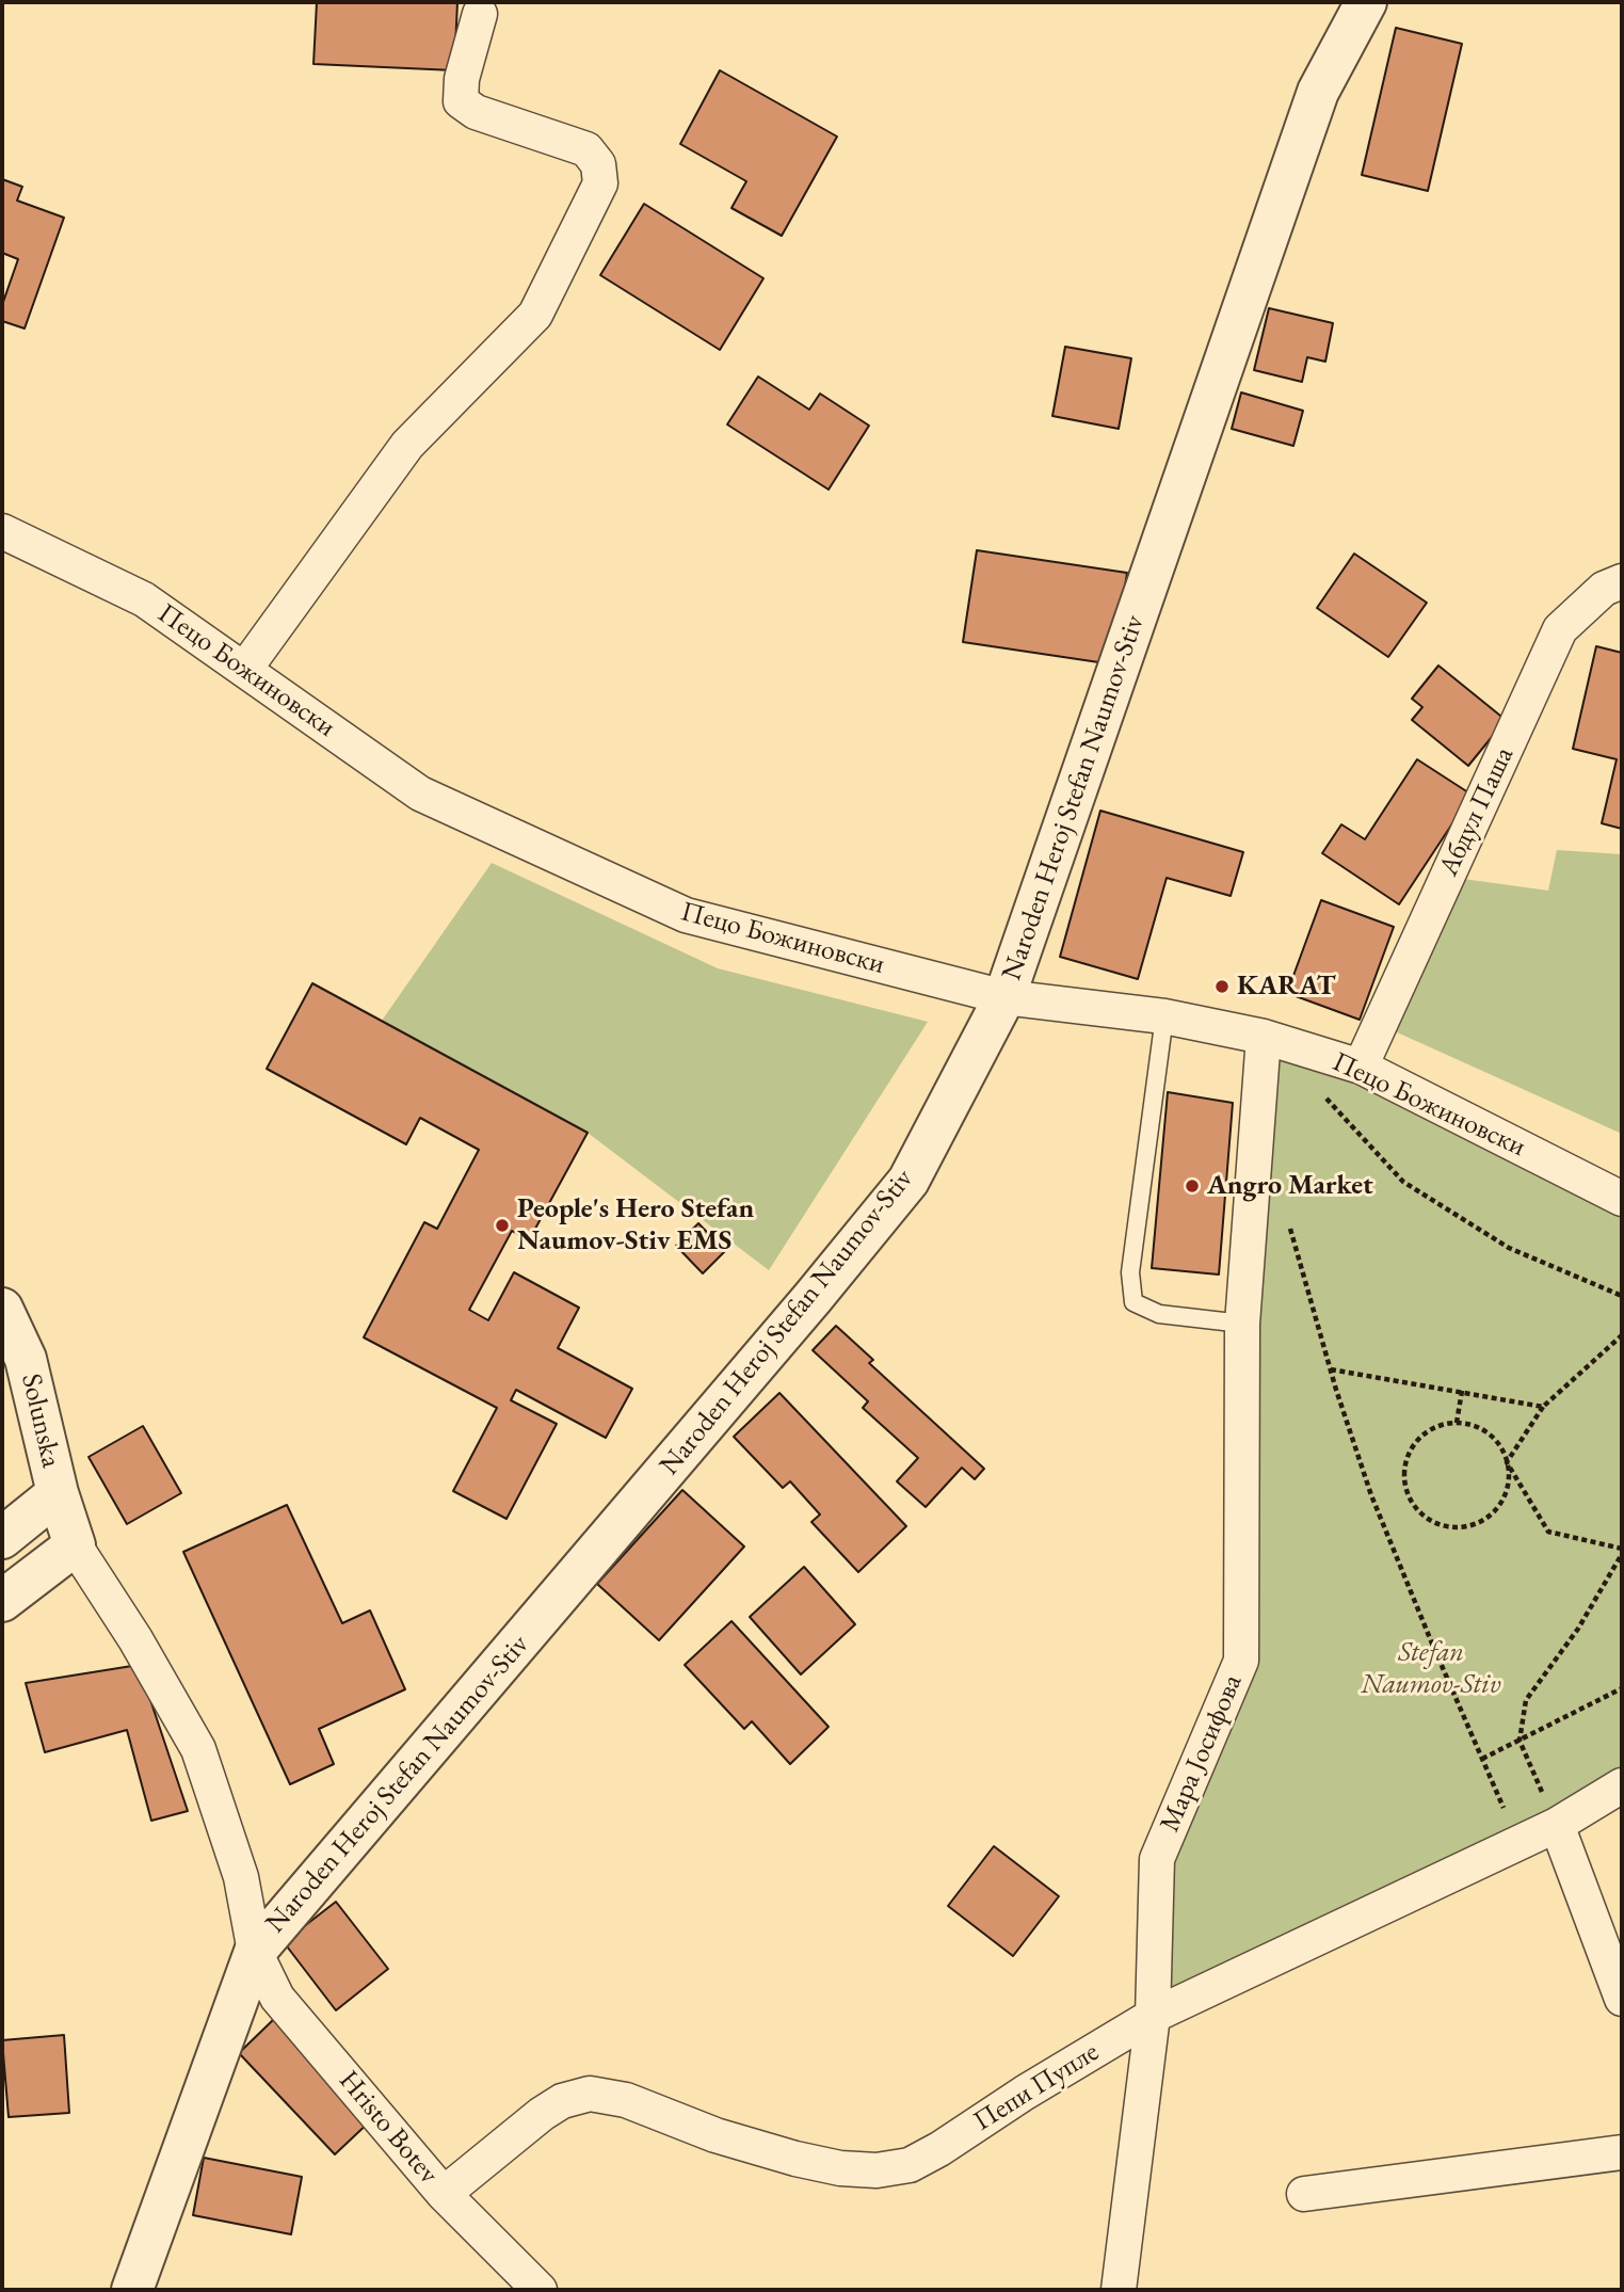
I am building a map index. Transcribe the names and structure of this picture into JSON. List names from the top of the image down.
{
  "streets": {
    "street": [
      "Пецо Божиновски",
      "Naroden Heroj Stefan Naumov-Stiv",
      "Абдул Паша",
      "Solunska",
      "Мара Јосифова",
      "Пепи Пупле",
      "Hristo Botev"
    ]
  },
  "crossings": [
    ["Пецо Божиновски", "Naroden Heroj Stefan Naumov-Stiv"],
    ["Пецо Божиновски", "Абдул Паша"],
    ["Пецо Божиновски", "Мара Јосифова"],
    ["Naroden Heroj Stefan Naumov-Stiv", "Hristo Botev"],
    ["Solunska", "Hristo Botev"],
    ["Мара Јосифова", "Пепи Пупле"],
    ["Пепи Пупле", "Hristo Botev"]
  ],
  "parks": ["Stefan Naumov-Stiv"],
  "places": ["KARAT", "Angro Market", "People's Hero Stefan Naumov-Stiv EMS"]
}
